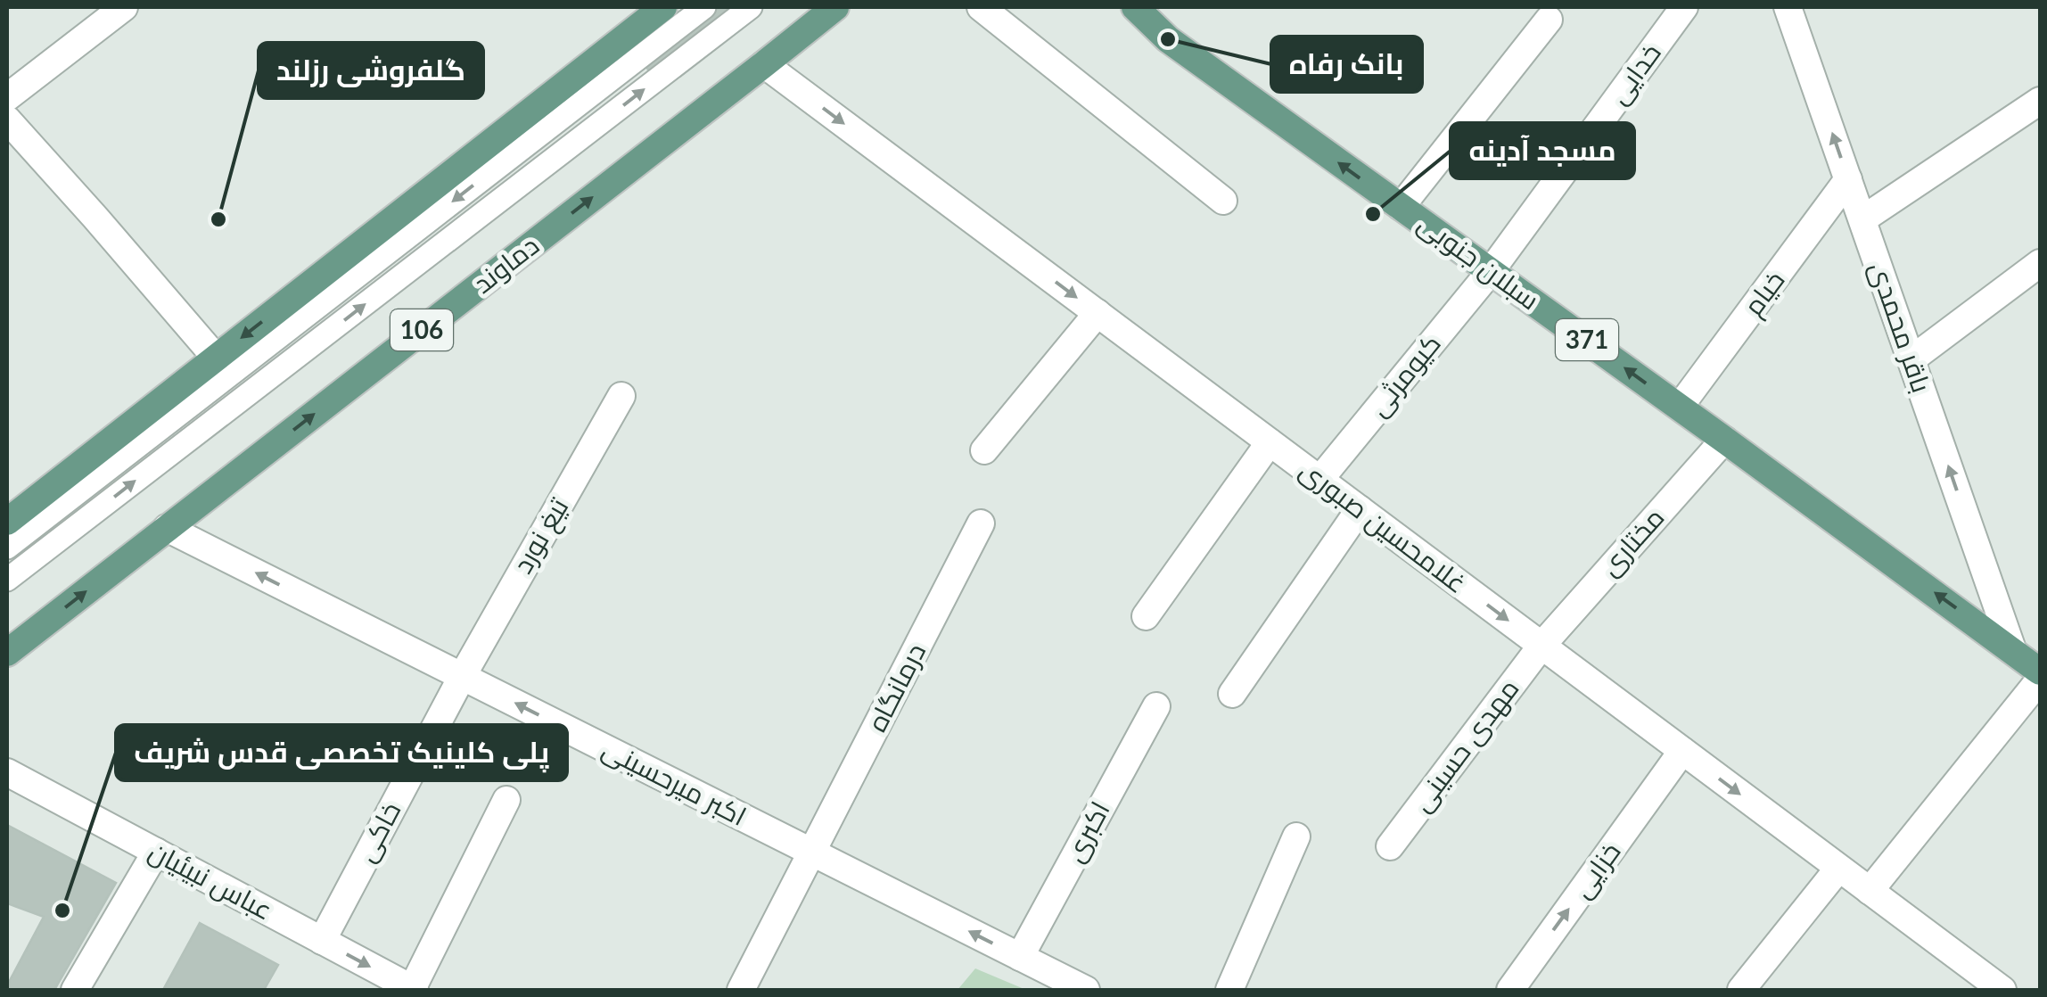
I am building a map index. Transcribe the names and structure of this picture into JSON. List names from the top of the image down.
{
  "streets": {
    "main road": [
      "سبلان جنوبی",
      "دماوند",
      "106",
      "371"
    ],
    "street": [
      "خدایی",
      "خیام",
      "باقر محمدی",
      "کیومرثی",
      "غلامحسین صبوری",
      "تیغ نورد",
      "مختاری",
      "درمانگاه",
      "مهدی حسینی",
      "اکبر میرحسینی",
      "خاکی",
      "اکبری",
      "خزایی",
      "عباس نبیئیان"
    ]
  },
  "crossings": [
    ["خدایی", "سبلان جنوبی"],
    ["خدایی", "کیومرثی"],
    ["سبلان جنوبی", "خیام"],
    ["سبلان جنوبی", "باقر محمدی"],
    ["سبلان جنوبی", "کیومرثی"],
    ["سبلان جنوبی", "مختاری"],
    ["دماوند", "غلامحسین صبوری"],
    ["دماوند", "اکبر میرحسینی"],
    ["خیام", "باقر محمدی"],
    ["کیومرثی", "غلامحسین صبوری"],
    ["غلامحسین صبوری", "مختاری"],
    ["غلامحسین صبوری", "مهدی حسینی"],
    ["غلامحسین صبوری", "خزایی"],
    ["تیغ نورد", "اکبر میرحسینی"],
    ["تیغ نورد", "خاکی"],
    ["مختاری", "مهدی حسینی"],
    ["درمانگاه", "اکبر میرحسینی"],
    ["اکبر میرحسینی", "خاکی"],
    ["اکبر میرحسینی", "اکبری"],
    ["خاکی", "عباس نبیئیان"]
  ],
  "one_way": ["سبلان جنوبی", "باقر محمدی", "اکبر میرحسینی"],
  "places": [
    "بانک رفاه",
    "مسجد آدینه",
    "گلفروشی رزلند",
    "پلی کلینیک تخصصی قدس شریف"
  ]
}
